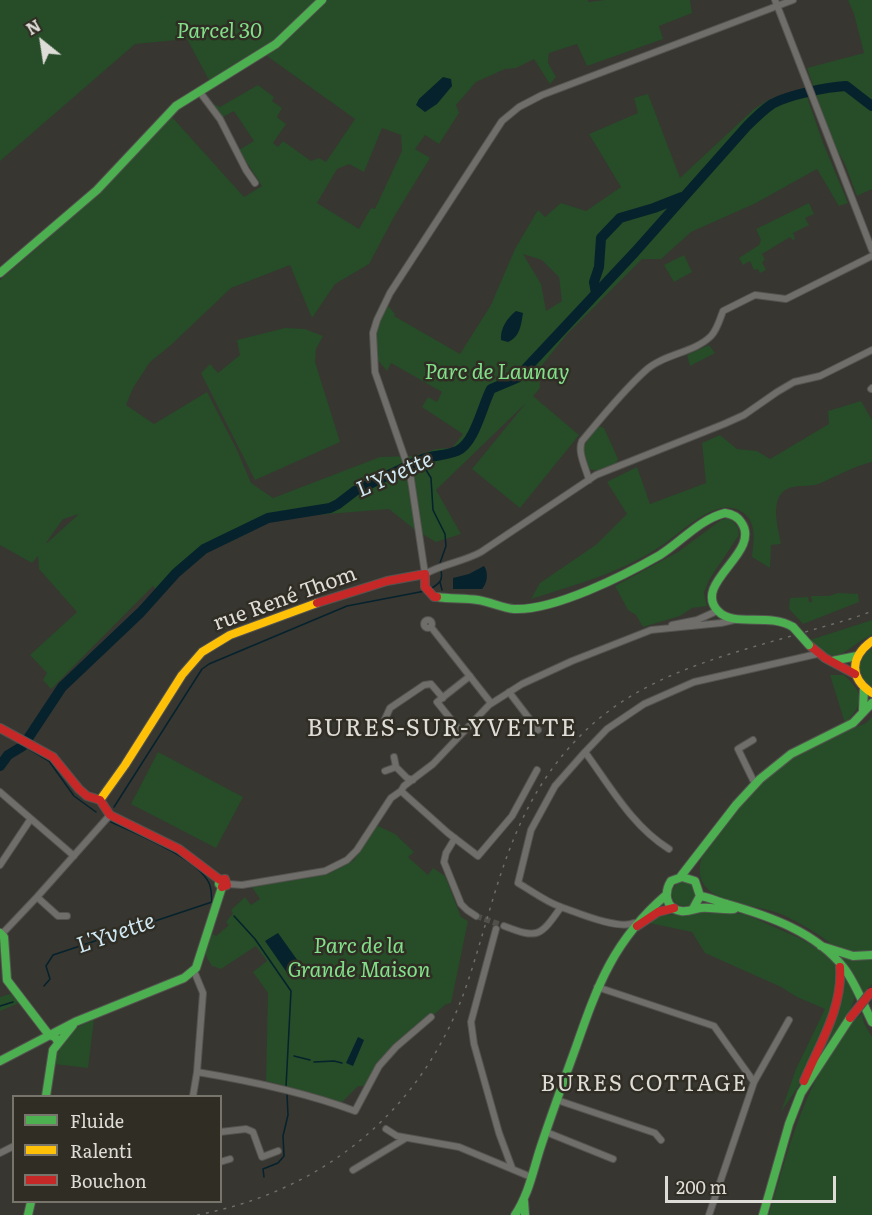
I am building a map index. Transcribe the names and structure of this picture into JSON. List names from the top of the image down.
{
  "streets": {
    "main road": ["rue René Thom"]
  },
  "districts": ["BURES-SUR-YVETTE", "BURES COTTAGE"],
  "water": ["L'Yvette"],
  "parks": ["Parcel 30", "Parc de Launay", "Parc de la Grande Maison"],
  "legend": ["Fluide", "Ralenti", "Bouchon"],
  "scale_bar": "200 m",
  "north": "top left"
}
